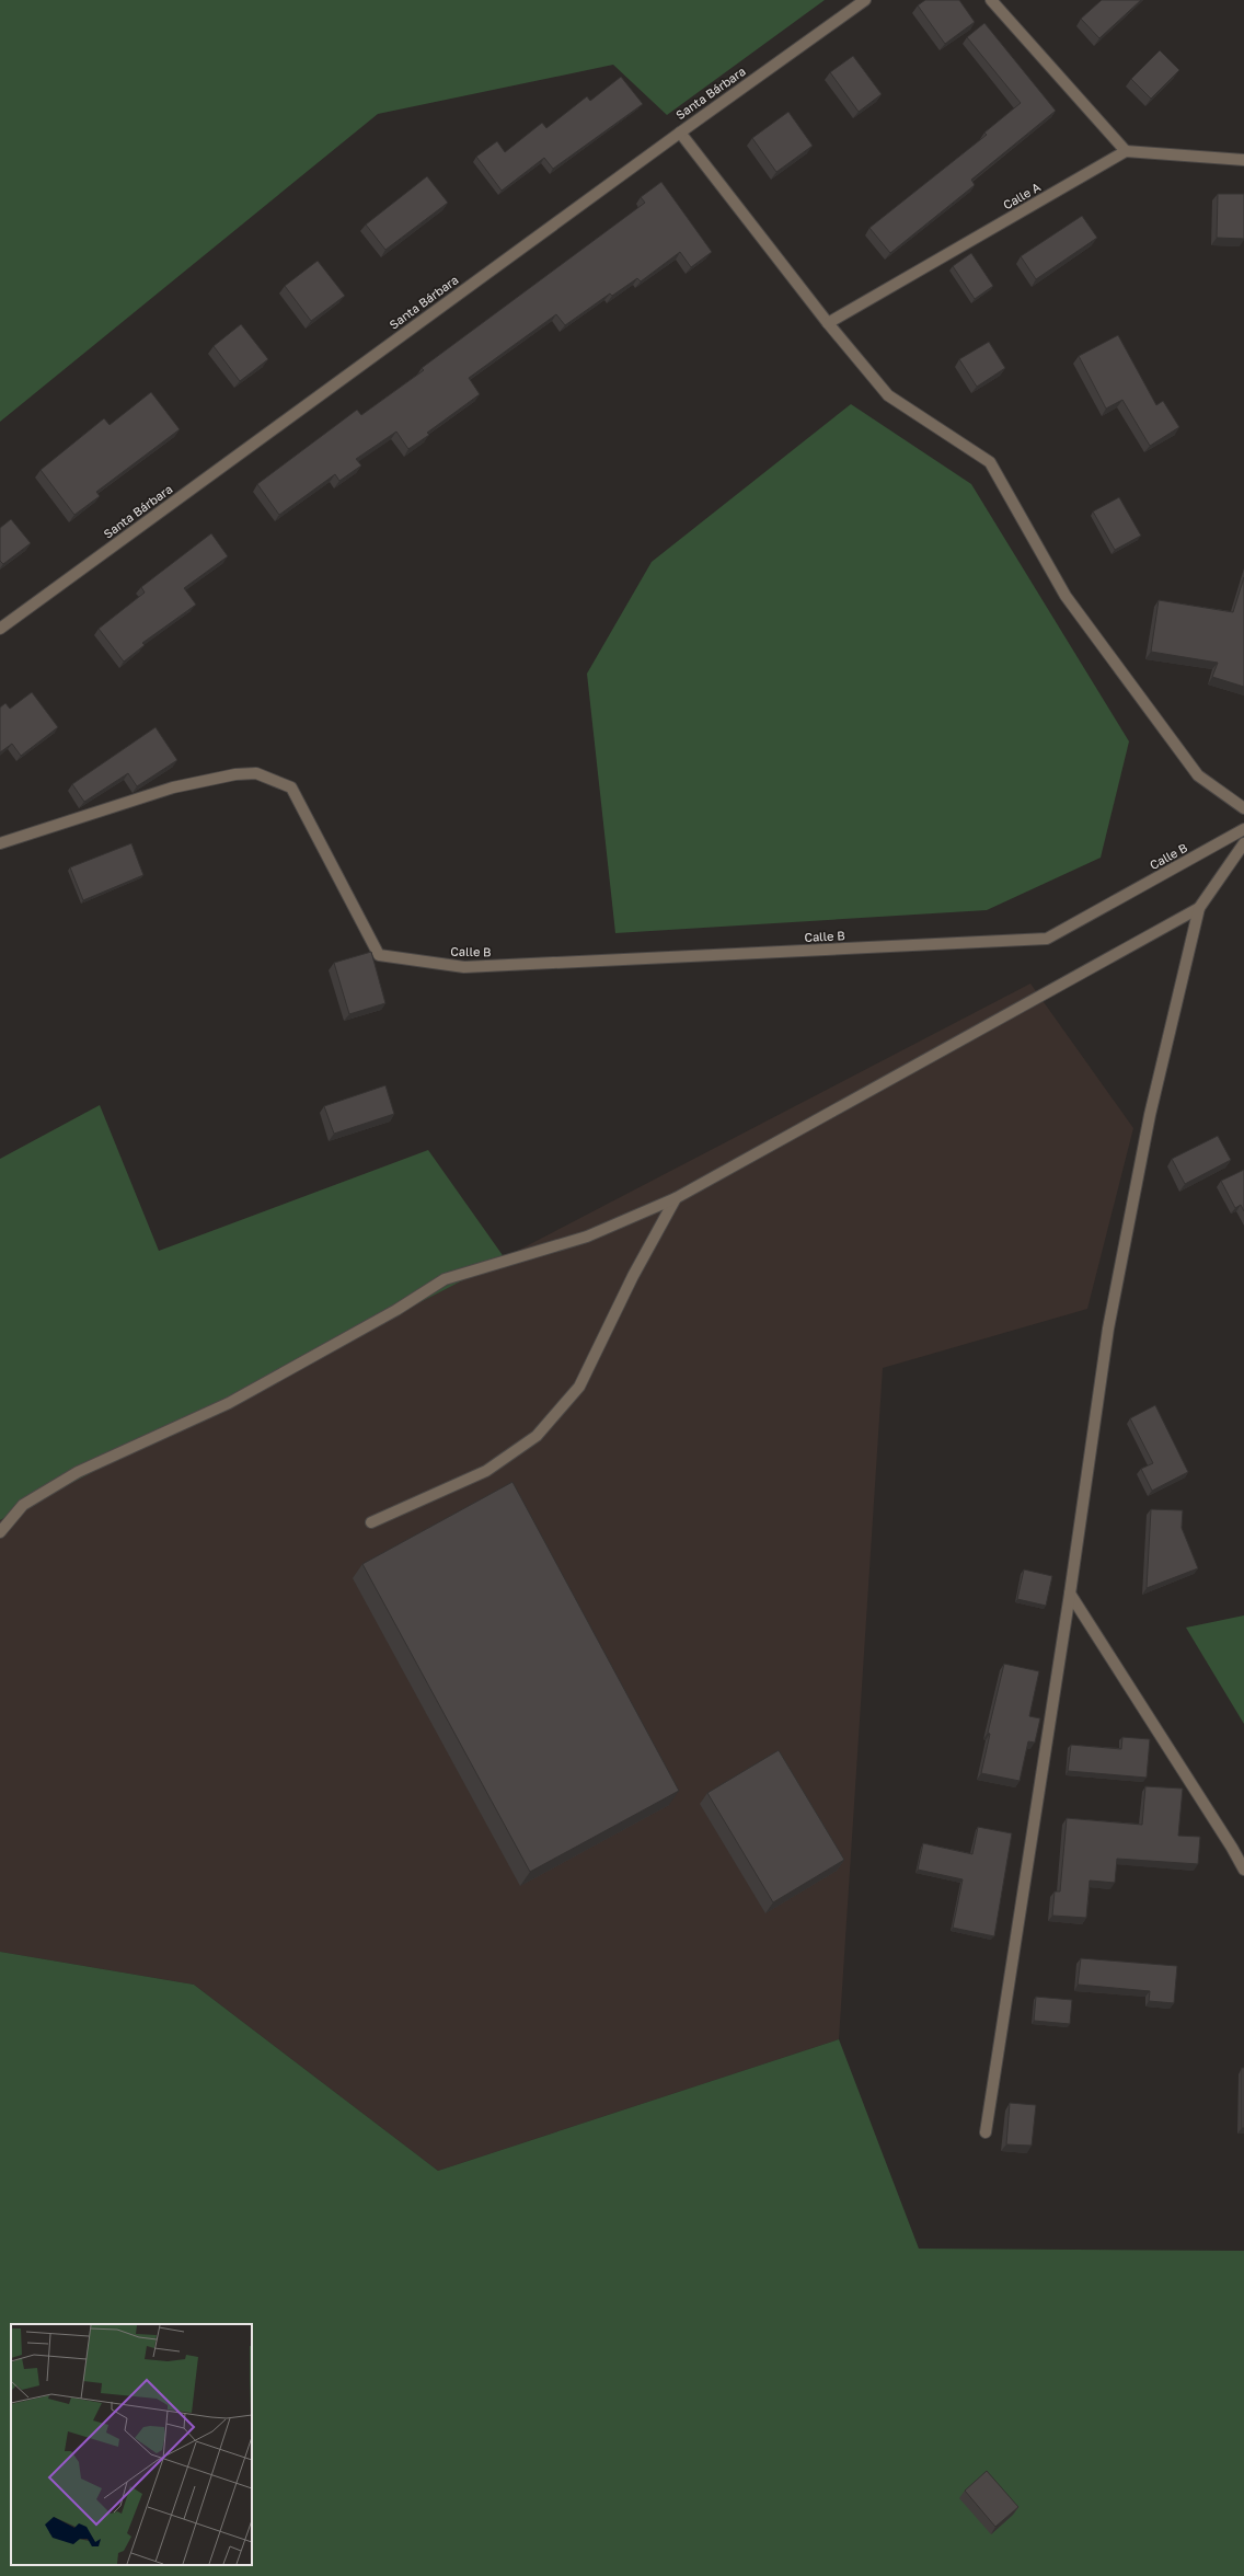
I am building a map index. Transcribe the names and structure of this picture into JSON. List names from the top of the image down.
{
  "streets": {
    "street": ["Santa Bárbara", "Calle A", "Calle B"]
  }
}
